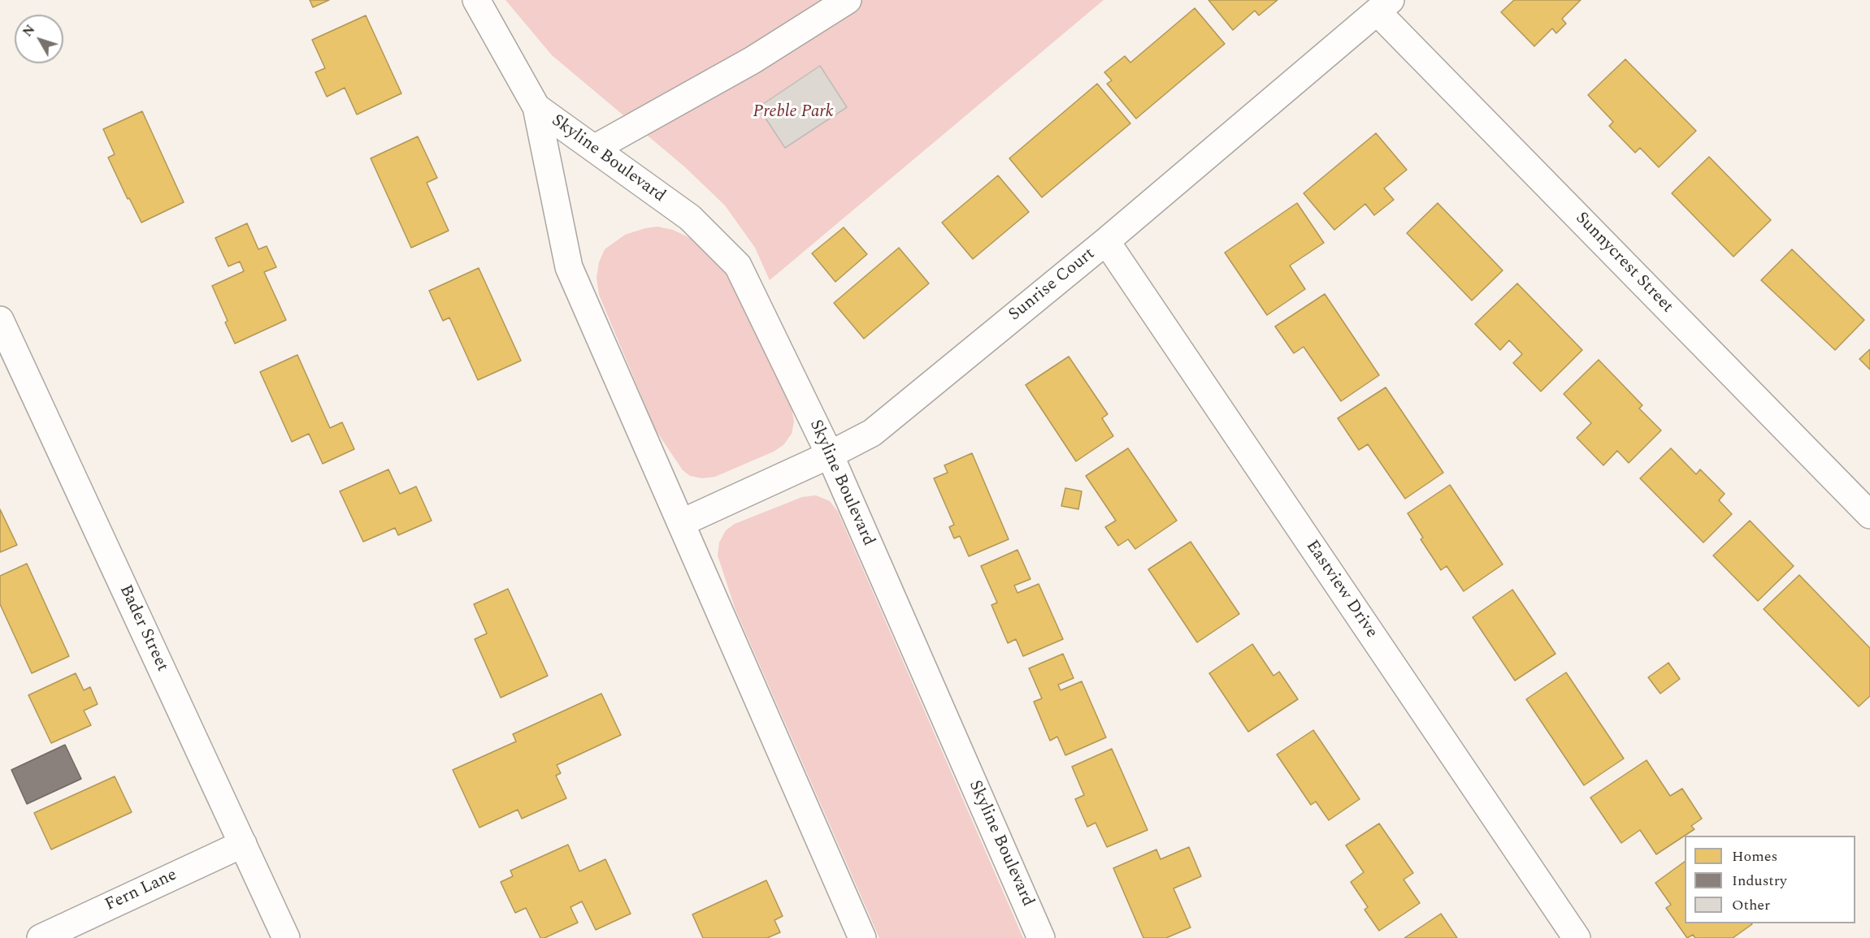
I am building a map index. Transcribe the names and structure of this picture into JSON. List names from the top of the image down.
{
  "streets": {
    "street": [
      "Skyline Boulevard",
      "Sunnycrest Street",
      "Sunrise Court",
      "Eastview Drive",
      "Bader Street",
      "Fern Lane"
    ]
  },
  "crossings": [
    ["Skyline Boulevard", "Sunrise Court"],
    ["Sunnycrest Street", "Sunrise Court"],
    ["Sunrise Court", "Eastview Drive"],
    ["Bader Street", "Fern Lane"]
  ],
  "parks": ["Preble Park"],
  "legend": ["Homes", "Industry", "Other"],
  "north": "top left"
}
